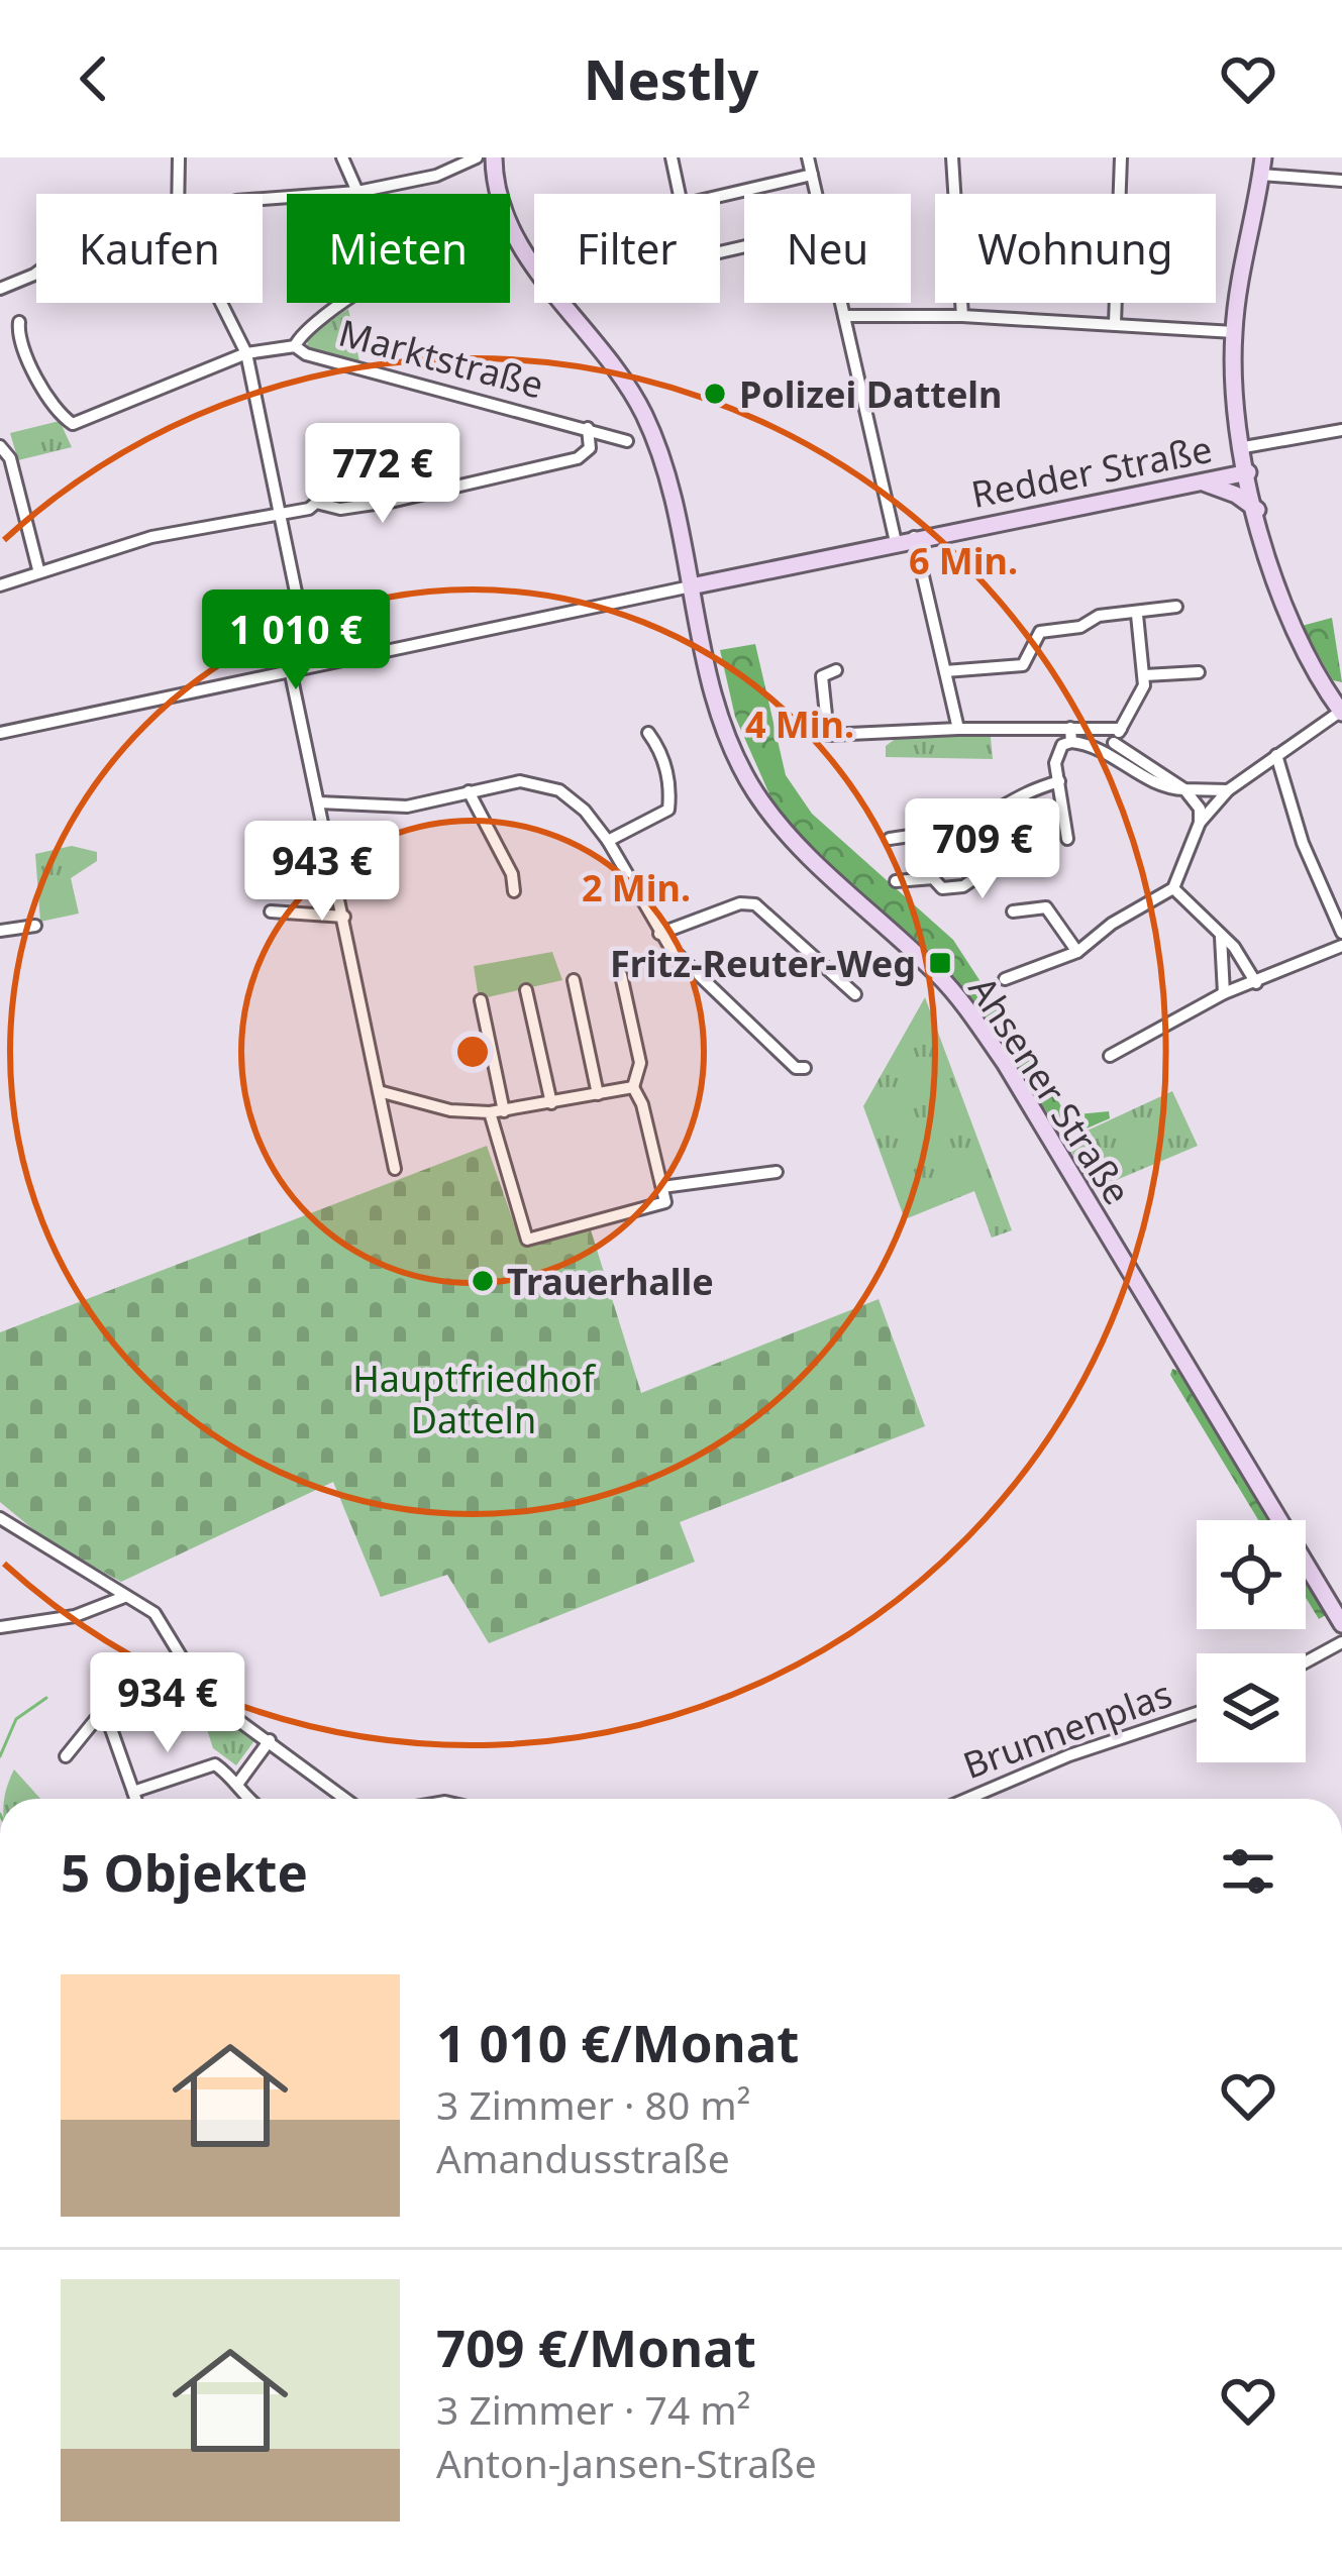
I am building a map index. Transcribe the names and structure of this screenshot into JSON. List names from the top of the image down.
{
  "streets": {
    "main road": ["Redder Straße", "Ahsener Straße"],
    "street": ["Marktstraße", "Brunnenplas"]
  },
  "crossings": [
    ["Redder Straße", "Ahsener Straße"]
  ],
  "parks": ["Hauptfriedhof Datteln"],
  "places": {
    "other": ["Polizei Datteln", "Trauerhalle"],
    "transit": ["Fritz-Reuter-Weg"]
  },
  "page": {
    "header": "Nestly",
    "chip": [
      "Kaufen",
      "Mieten",
      "Filter",
      "Neu",
      "Wohnung"
    ],
    "price": [
      "772 €",
      "1 010 €",
      "709 €",
      "943 €",
      "934 €"
    ],
    "heading": "5 Objekte",
    "list": [
      {
        "name": "1 010 €/Monat",
        "note": "3 Zimmer · 80 m² · Amandusstraße"
      },
      {
        "name": "709 €/Monat",
        "note": "3 Zimmer · 74 m² · Anton-Jansen-Straße"
      }
    ]
  },
  "rings": ["6 Min.", "4 Min.", "2 Min."]
}
